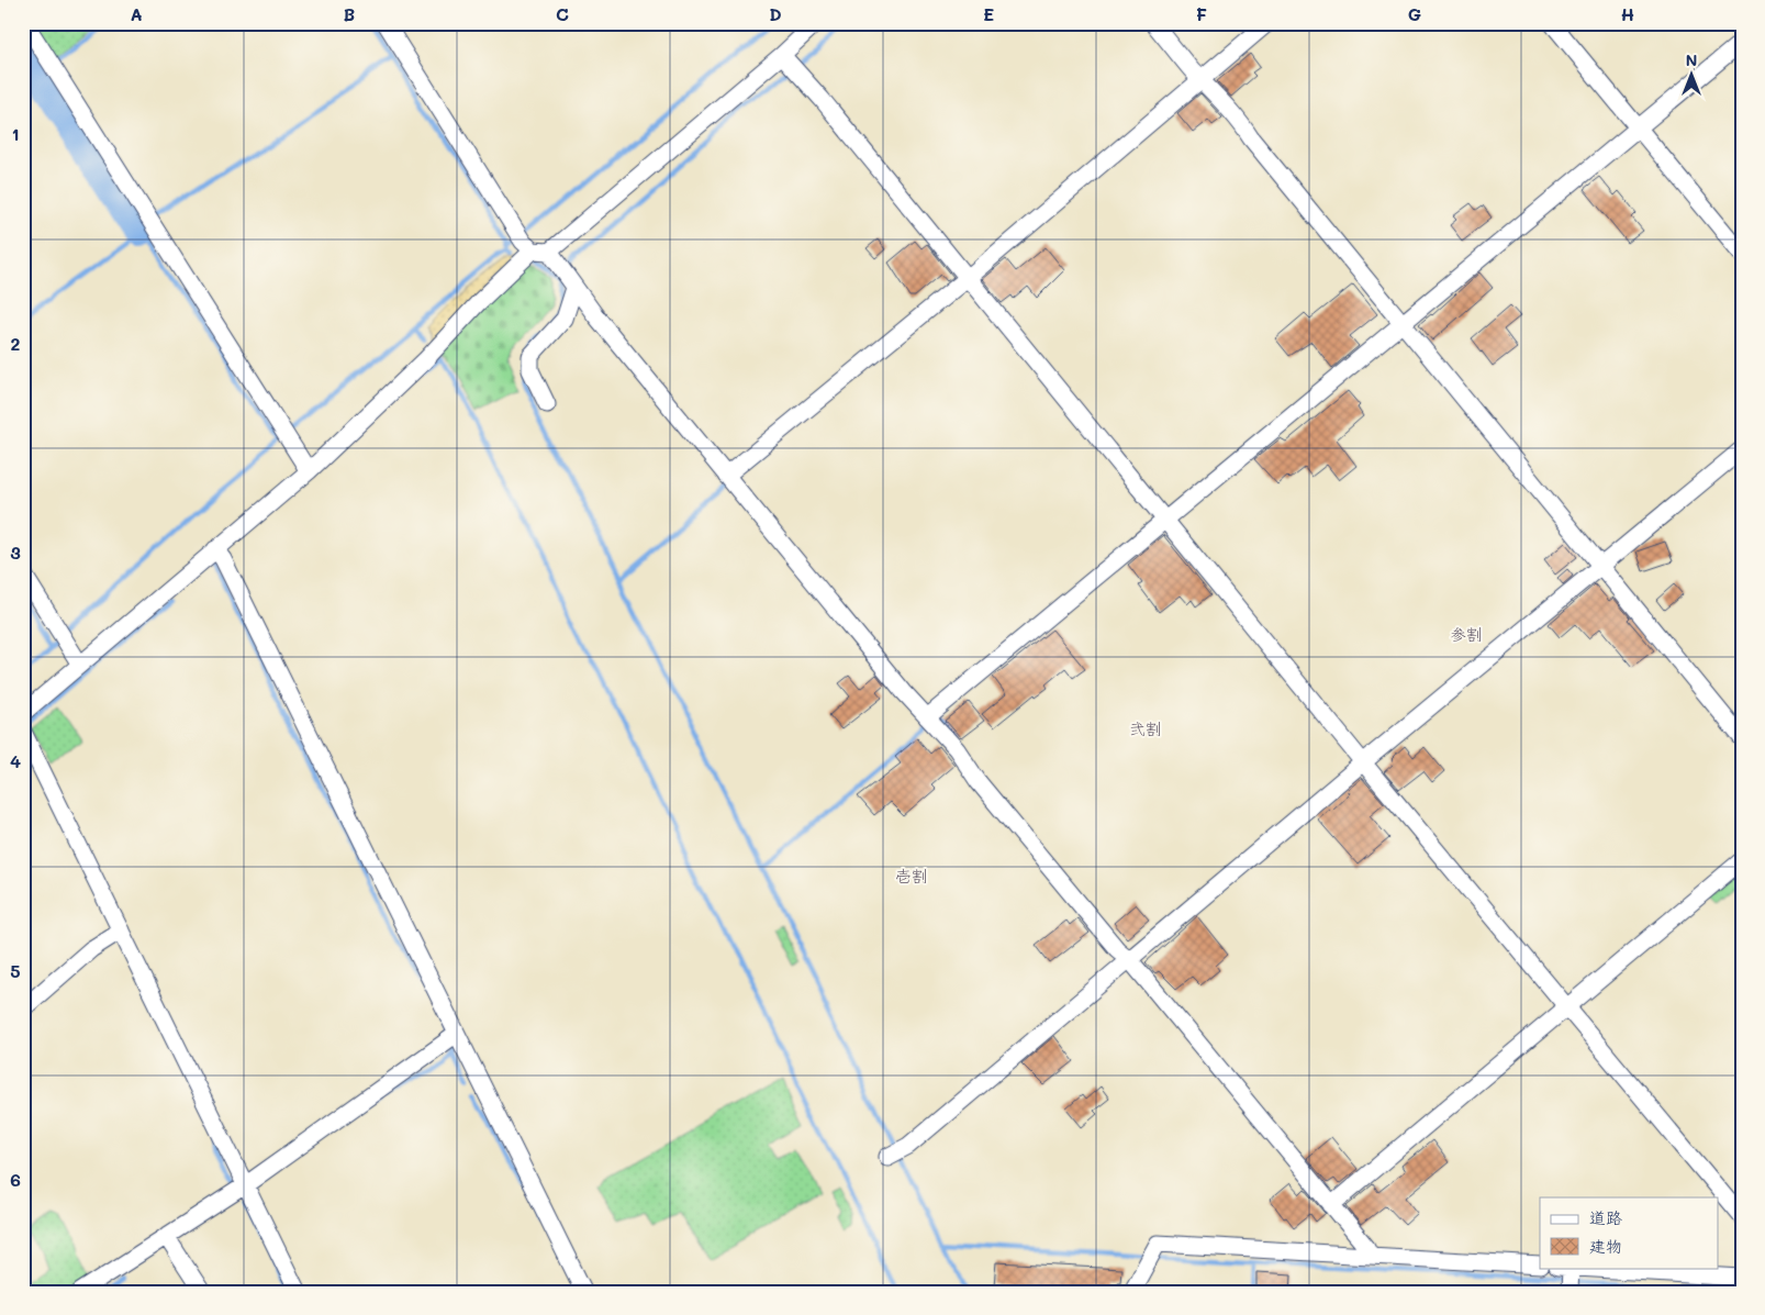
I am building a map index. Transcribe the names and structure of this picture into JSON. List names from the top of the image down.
{
  "districts": ["参割", "弐割", "壱割"],
  "legend": ["道路", "建物"],
  "north": "top",
  "grid": {
    "columns": [
      "A",
      "B",
      "C",
      "D",
      "E",
      "F",
      "G",
      "H"
    ],
    "rows": [
      "1",
      "2",
      "3",
      "4",
      "5",
      "6"
    ]
  }
}
